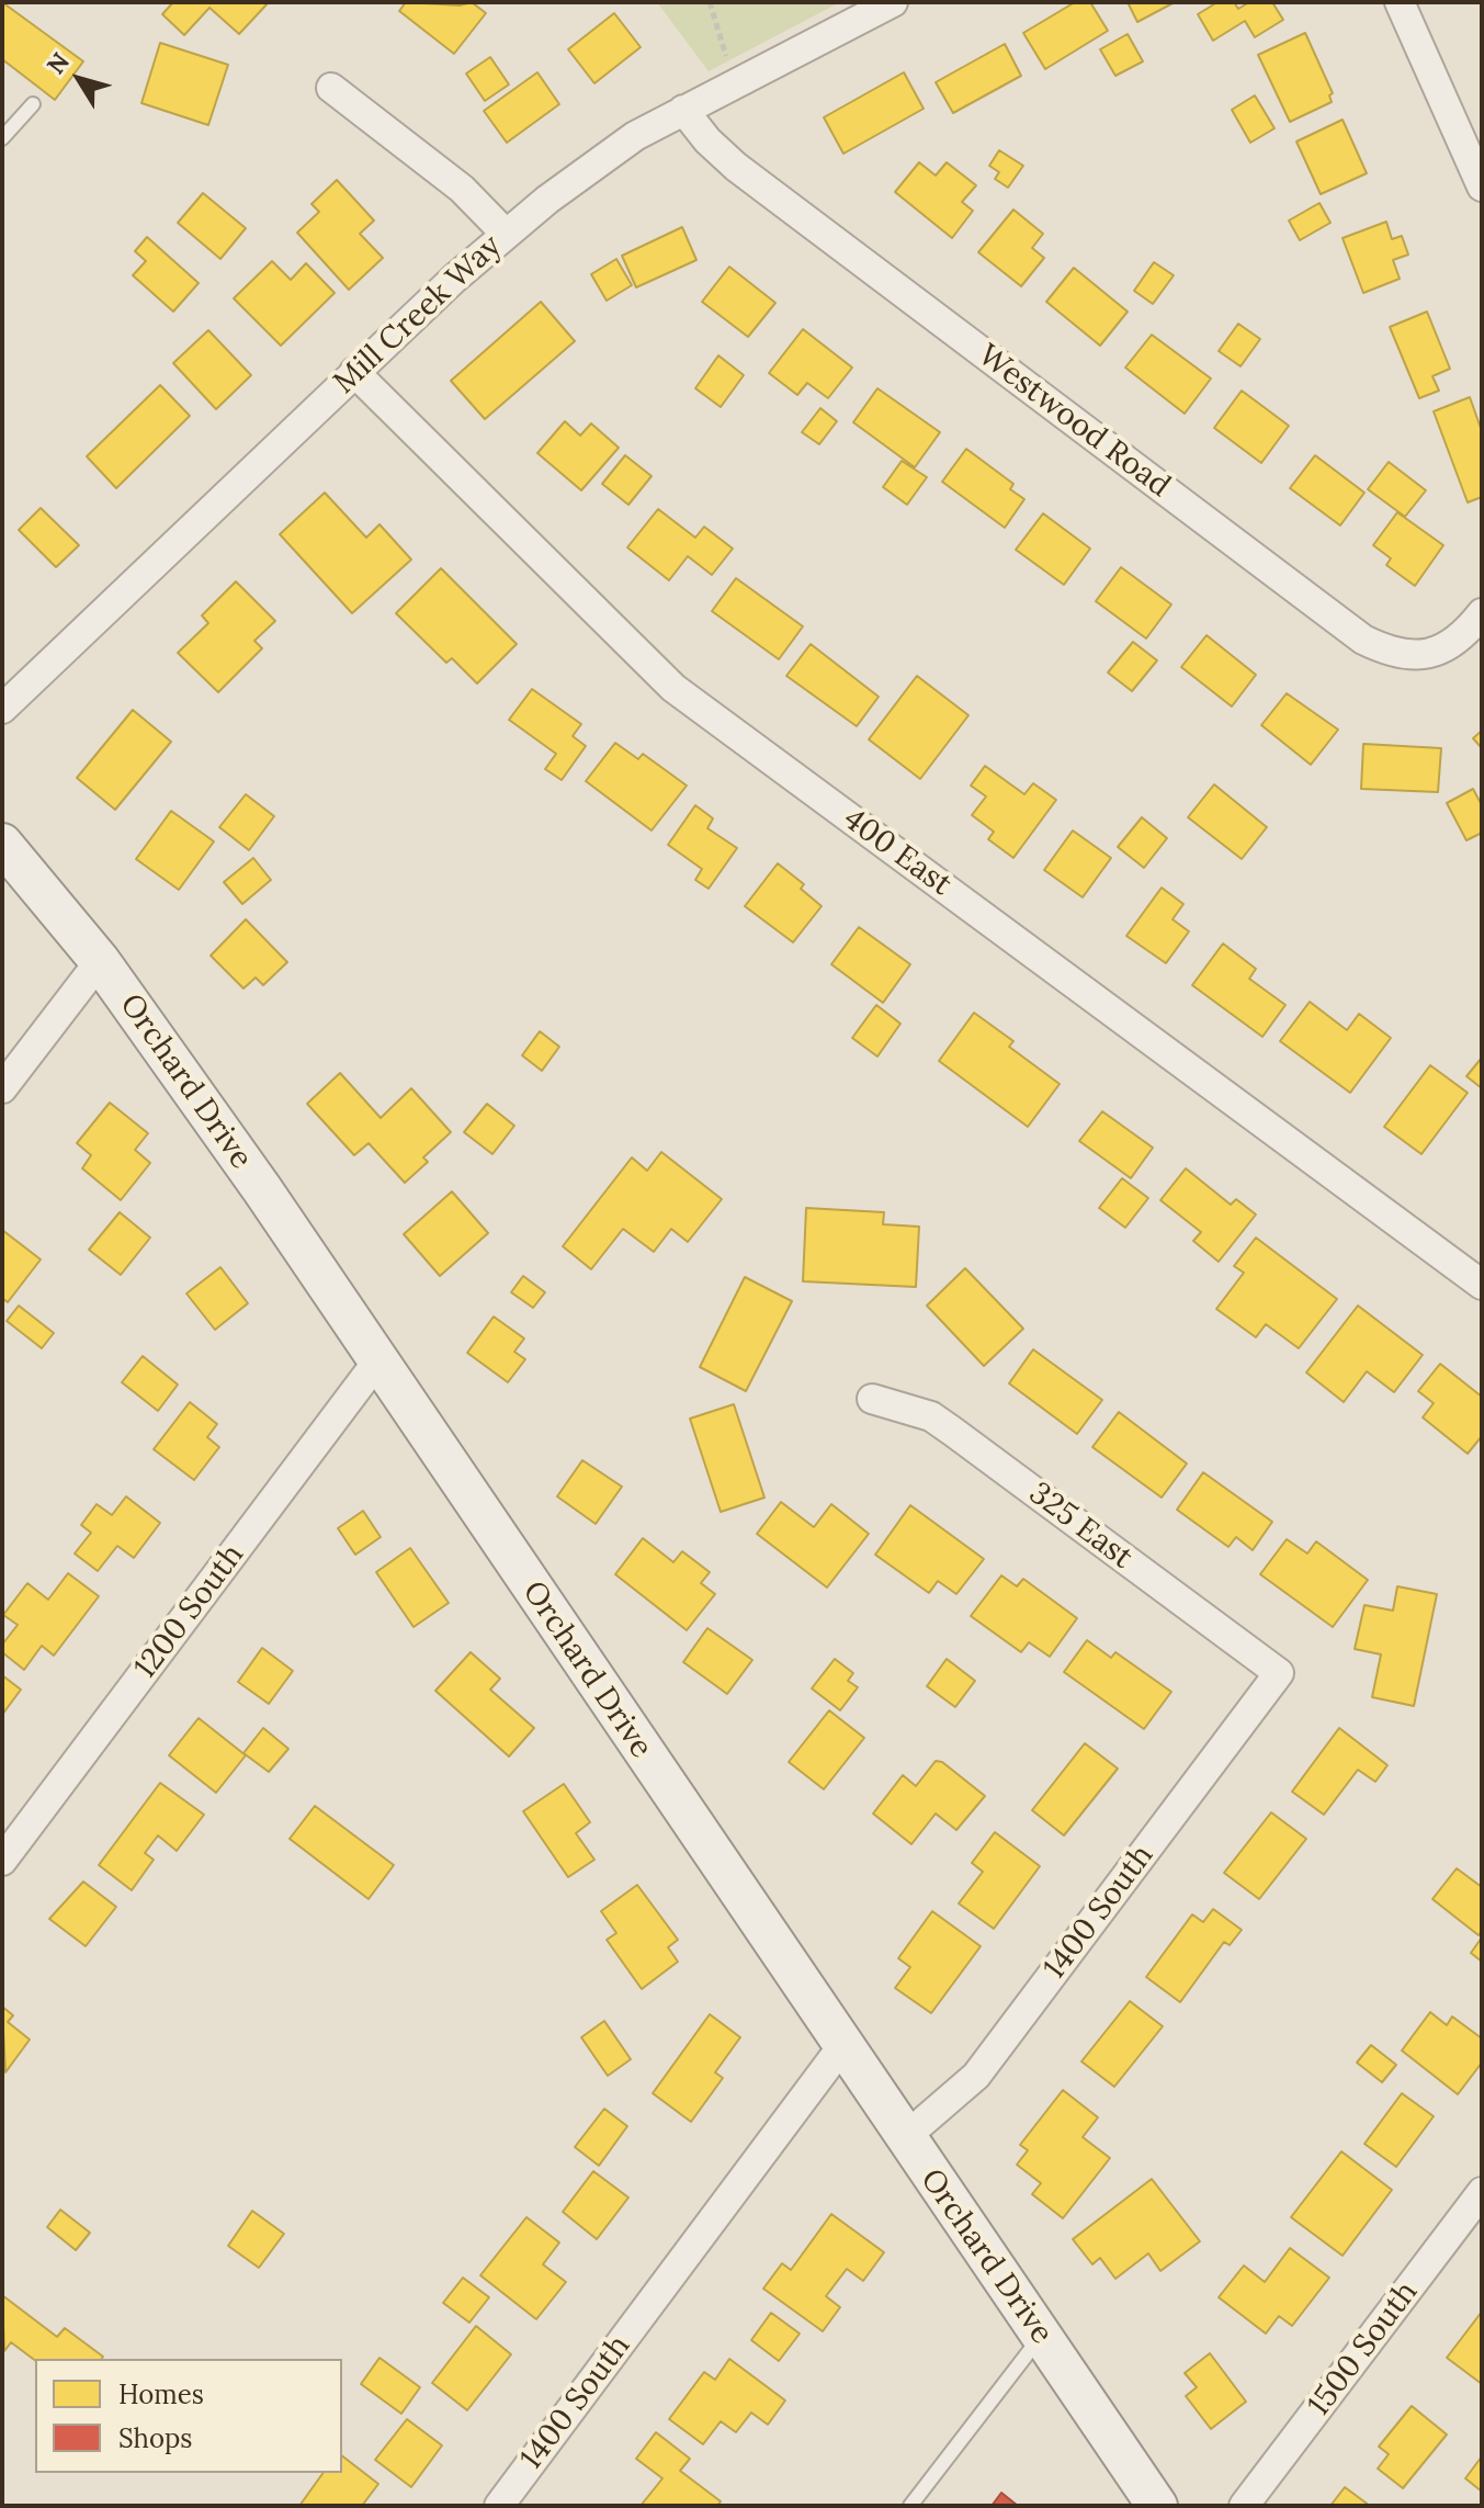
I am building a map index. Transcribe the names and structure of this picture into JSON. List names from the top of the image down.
{
  "streets": {
    "main road": ["Orchard Drive"],
    "street": [
      "Mill Creek Way",
      "Westwood Road",
      "400 East",
      "325 East",
      "1200 South",
      "1400 South",
      "1500 South"
    ]
  },
  "crossings": [
    ["Mill Creek Way", "Westwood Road"],
    ["Mill Creek Way", "400 East"],
    ["Orchard Drive", "1200 South"],
    ["Orchard Drive", "1400 South"],
    ["325 East", "1400 South"]
  ],
  "legend": ["Homes", "Shops"],
  "north": "top left"
}
